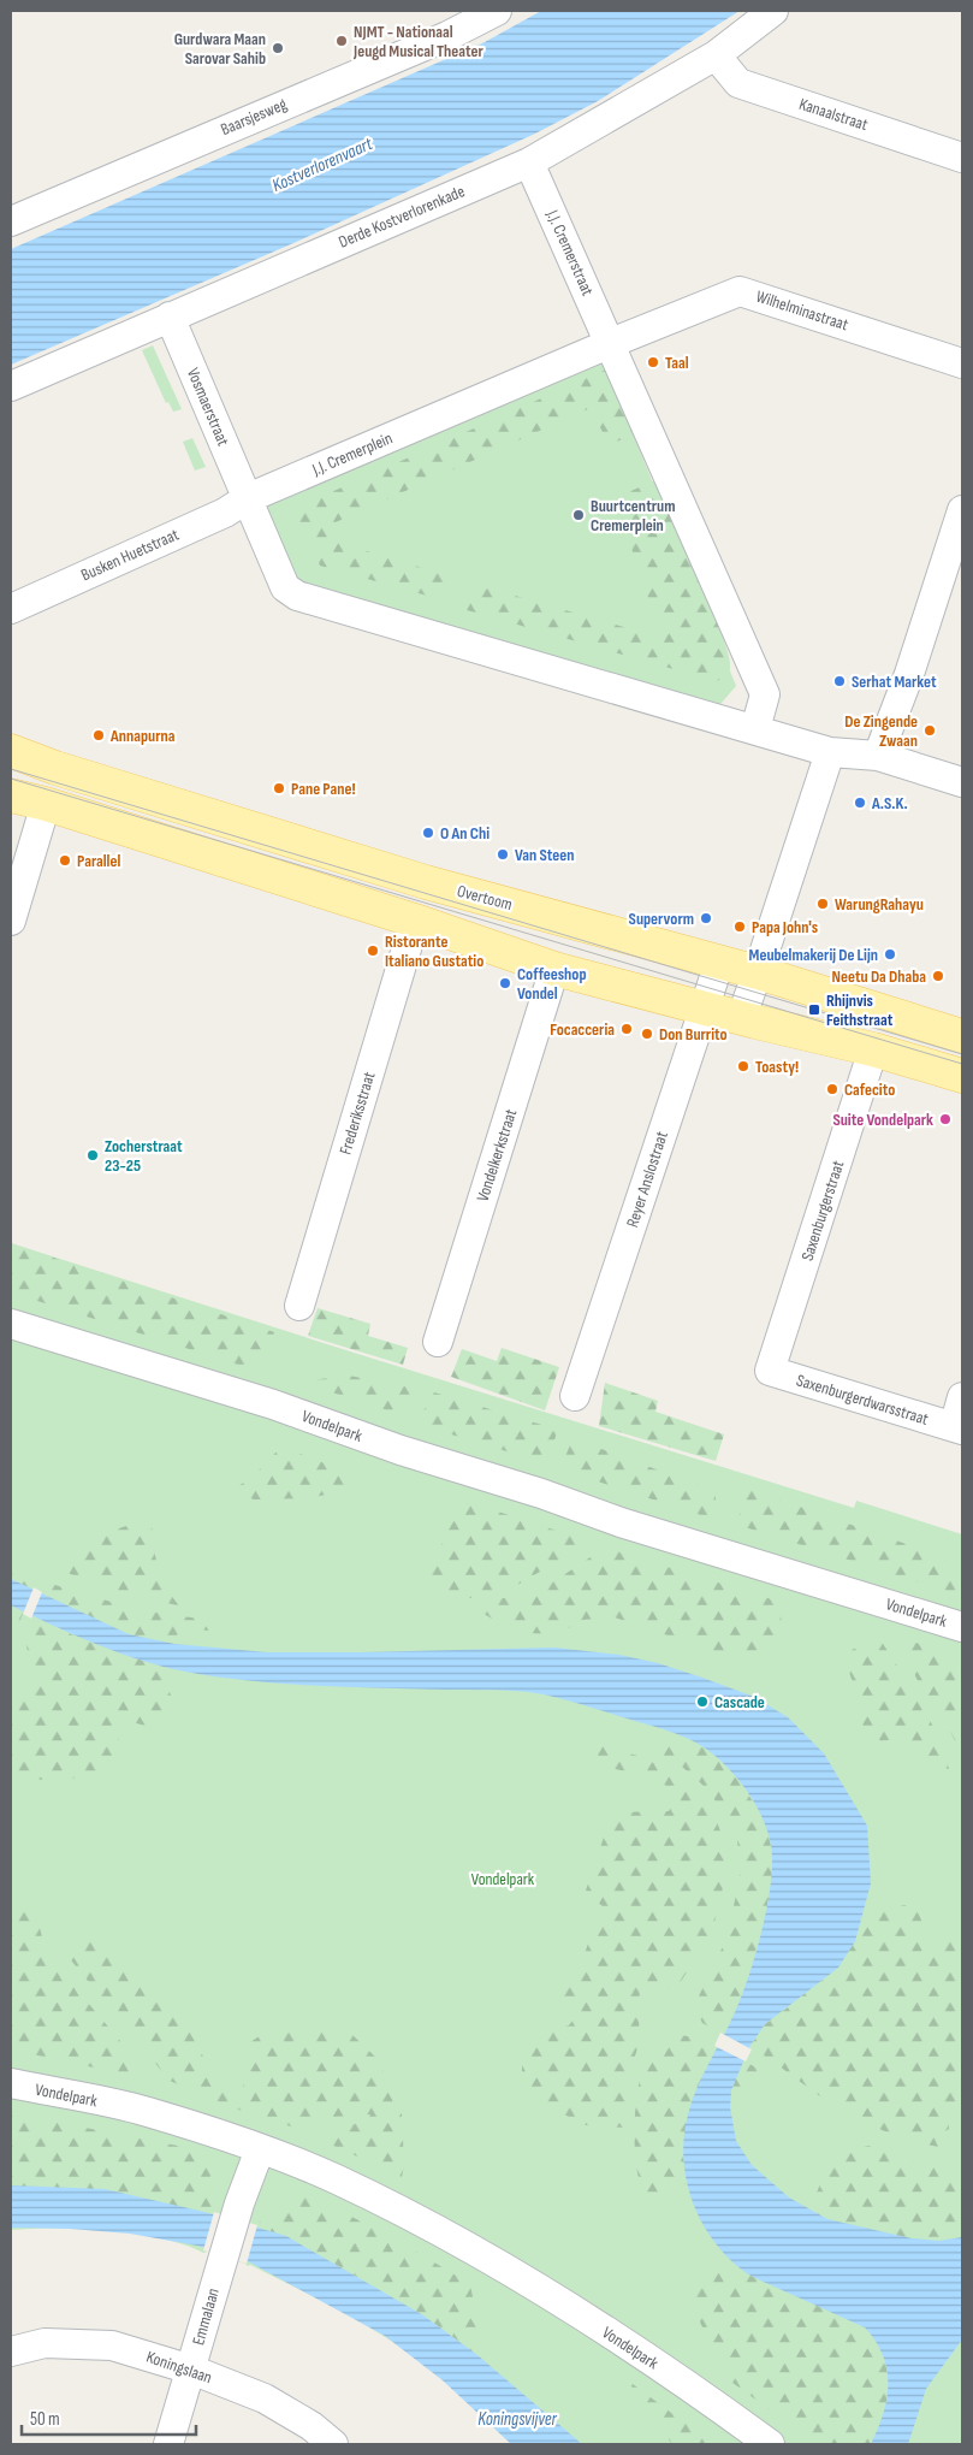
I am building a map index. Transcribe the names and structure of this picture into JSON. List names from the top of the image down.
{
  "streets": {
    "main road": ["Overtoom"],
    "street": [
      "Kanaalstraat",
      "Baarsjesweg",
      "Derde Kostverlorenkade",
      "J.J. Cremerstraat",
      "Wilhelminastraat",
      "Vosmaerstraat",
      "J.J. Cremerplein",
      "Busken Huetstraat",
      "Frederiksstraat",
      "Vondelkerkstraat",
      "Reyer Anslostraat",
      "Saxenburgerstraat",
      "Saxenburgerdwarsstraat",
      "Vondelpark",
      "Emmalaan",
      "Koningslaan"
    ]
  },
  "crossings": [
    ["Kanaalstraat", "Derde Kostverlorenkade"],
    ["Derde Kostverlorenkade", "J.J. Cremerstraat"],
    ["Derde Kostverlorenkade", "Vosmaerstraat"],
    ["J.J. Cremerstraat", "Wilhelminastraat"],
    ["J.J. Cremerstraat", "J.J. Cremerplein"],
    ["Wilhelminastraat", "J.J. Cremerplein"],
    ["Vosmaerstraat", "J.J. Cremerplein"],
    ["Vosmaerstraat", "Busken Huetstraat"],
    ["J.J. Cremerplein", "Busken Huetstraat"],
    ["Overtoom", "Reyer Anslostraat"],
    ["Saxenburgerstraat", "Saxenburgerdwarsstraat"],
    ["Vondelpark", "Emmalaan"],
    ["Emmalaan", "Koningslaan"]
  ],
  "water": ["Kostverlorenvaart", "Koningsvijver"],
  "parks": ["Vondelpark"],
  "places": {
    "other": [
      "NJMT - Nationaal Jeugd Musical Theater",
      "Gurdwara Maan Sarovar Sahib",
      "Taal",
      "Buurtcentrum Cremerplein",
      "Serhat Market",
      "De Zingende Zwaan",
      "Annapurna",
      "Pane Pane!",
      "A.S.K.",
      "O An Chi",
      "Van Steen",
      "Parallel",
      "WarungRahayu",
      "Supervorm",
      "Papa John's",
      "Ristorante Italiano Gustatio",
      "Meubelmakerij De Lijn",
      "Neetu Da Dhaba",
      "Coffeeshop Vondel",
      "Focacceria",
      "Don Burrito",
      "Toasty!",
      "Cafecito",
      "Suite Vondelpark",
      "Zocherstraat 23-25",
      "Cascade"
    ],
    "transit": ["Rhijnvis Feithstraat"]
  },
  "scale_bar": "50 m"
}
